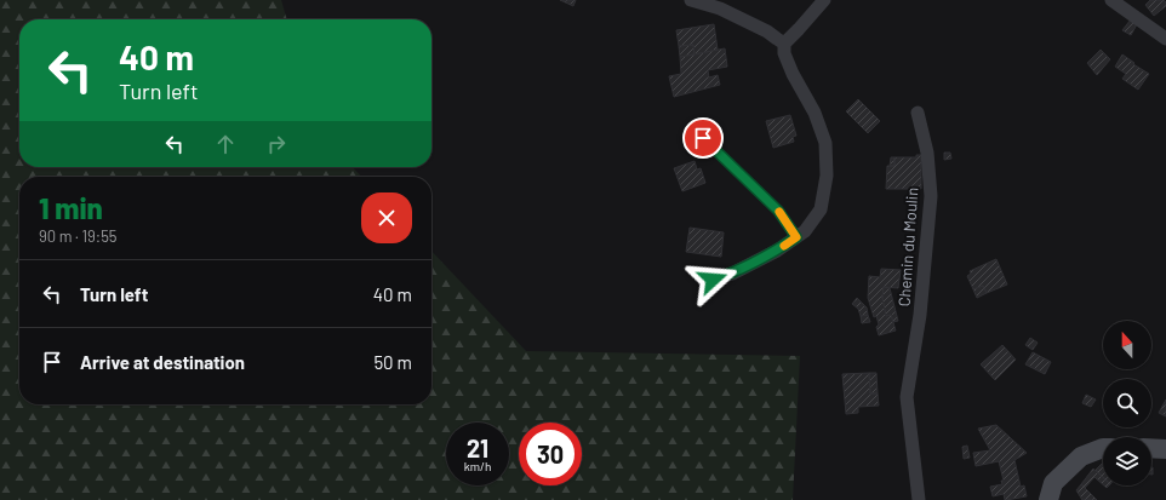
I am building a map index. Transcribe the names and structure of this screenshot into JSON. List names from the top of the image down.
{
  "streets": {
    "street": ["Chemin du Moulin"]
  },
  "north": "top",
  "page": {
    "turn": ["40 m", "Turn left"],
    "heading": ["1 min", "90 m · 19:55"],
    "list": [
      {
        "name": "Turn left",
        "value": "40 m"
      },
      {
        "name": "Arrive at destination",
        "value": "50 m"
      }
    ],
    "speed": "21 km/h",
    "limit": "30"
  }
}
